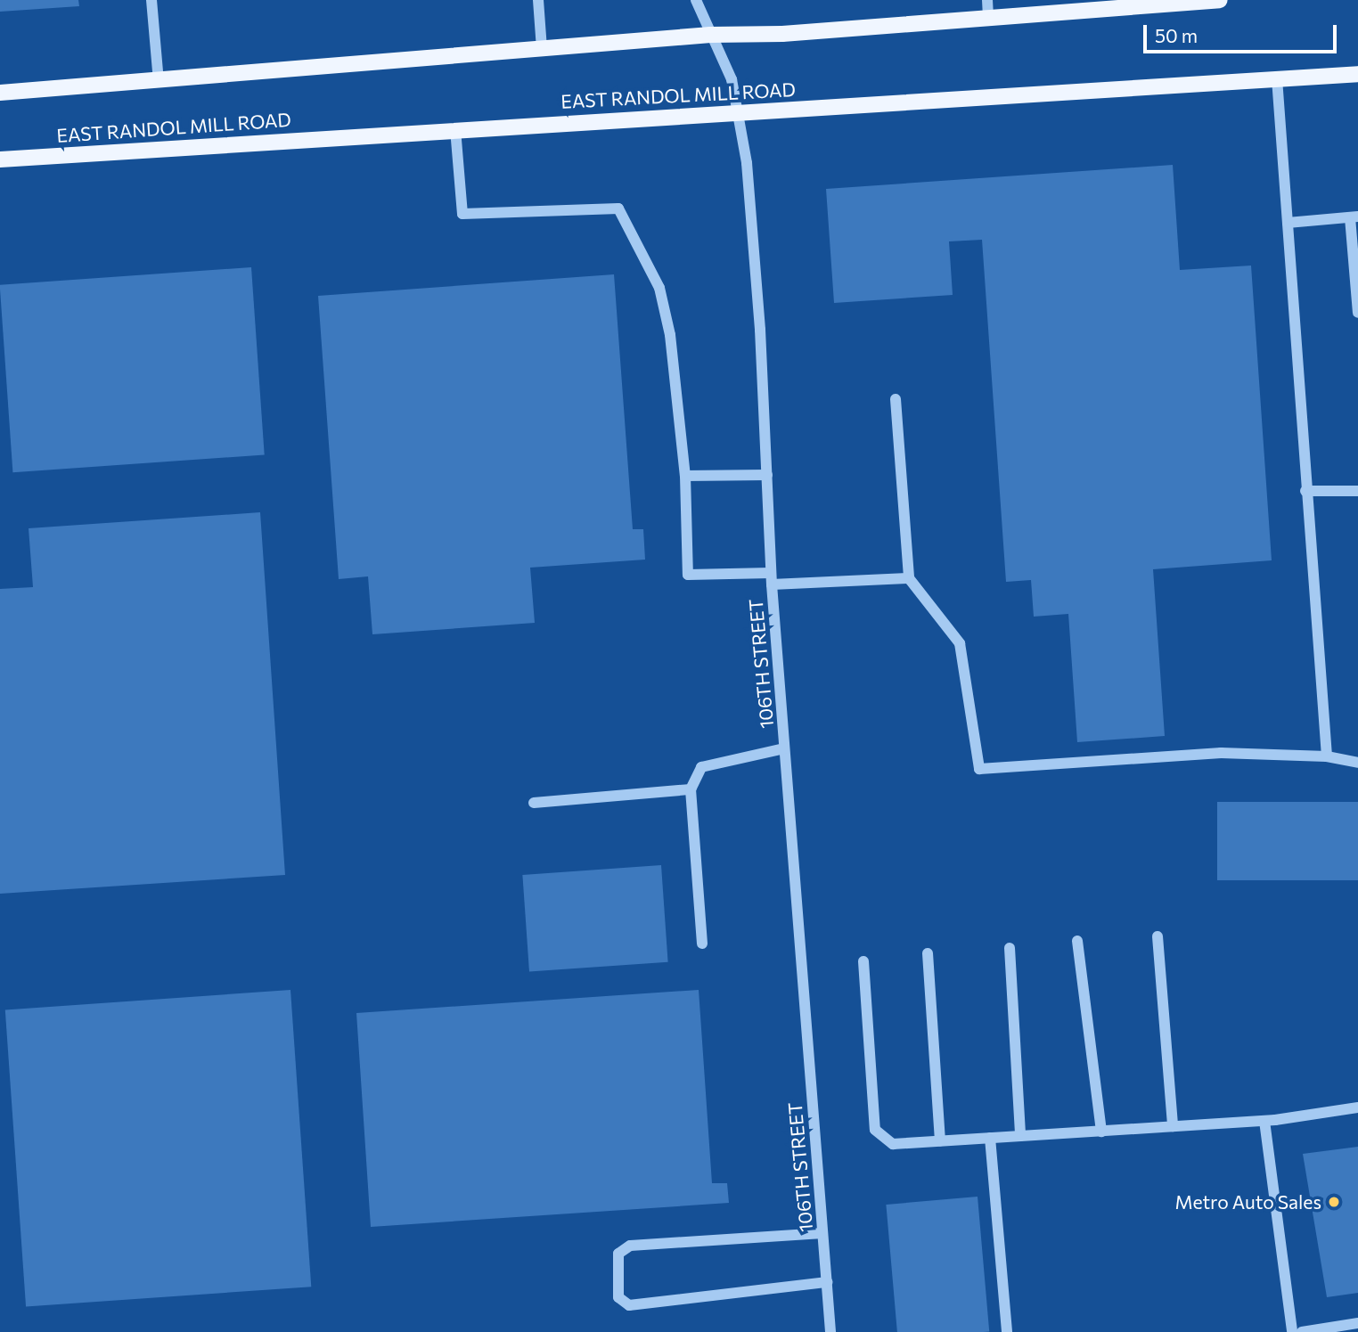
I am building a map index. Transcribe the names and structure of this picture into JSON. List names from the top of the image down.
{
  "streets": {
    "main road": ["EAST RANDOL MILL ROAD"],
    "street": ["106TH STREET"]
  },
  "crossings": [
    ["EAST RANDOL MILL ROAD", "106TH STREET"]
  ],
  "places": ["Metro Auto Sales"],
  "scale_bar": "50 m"
}
